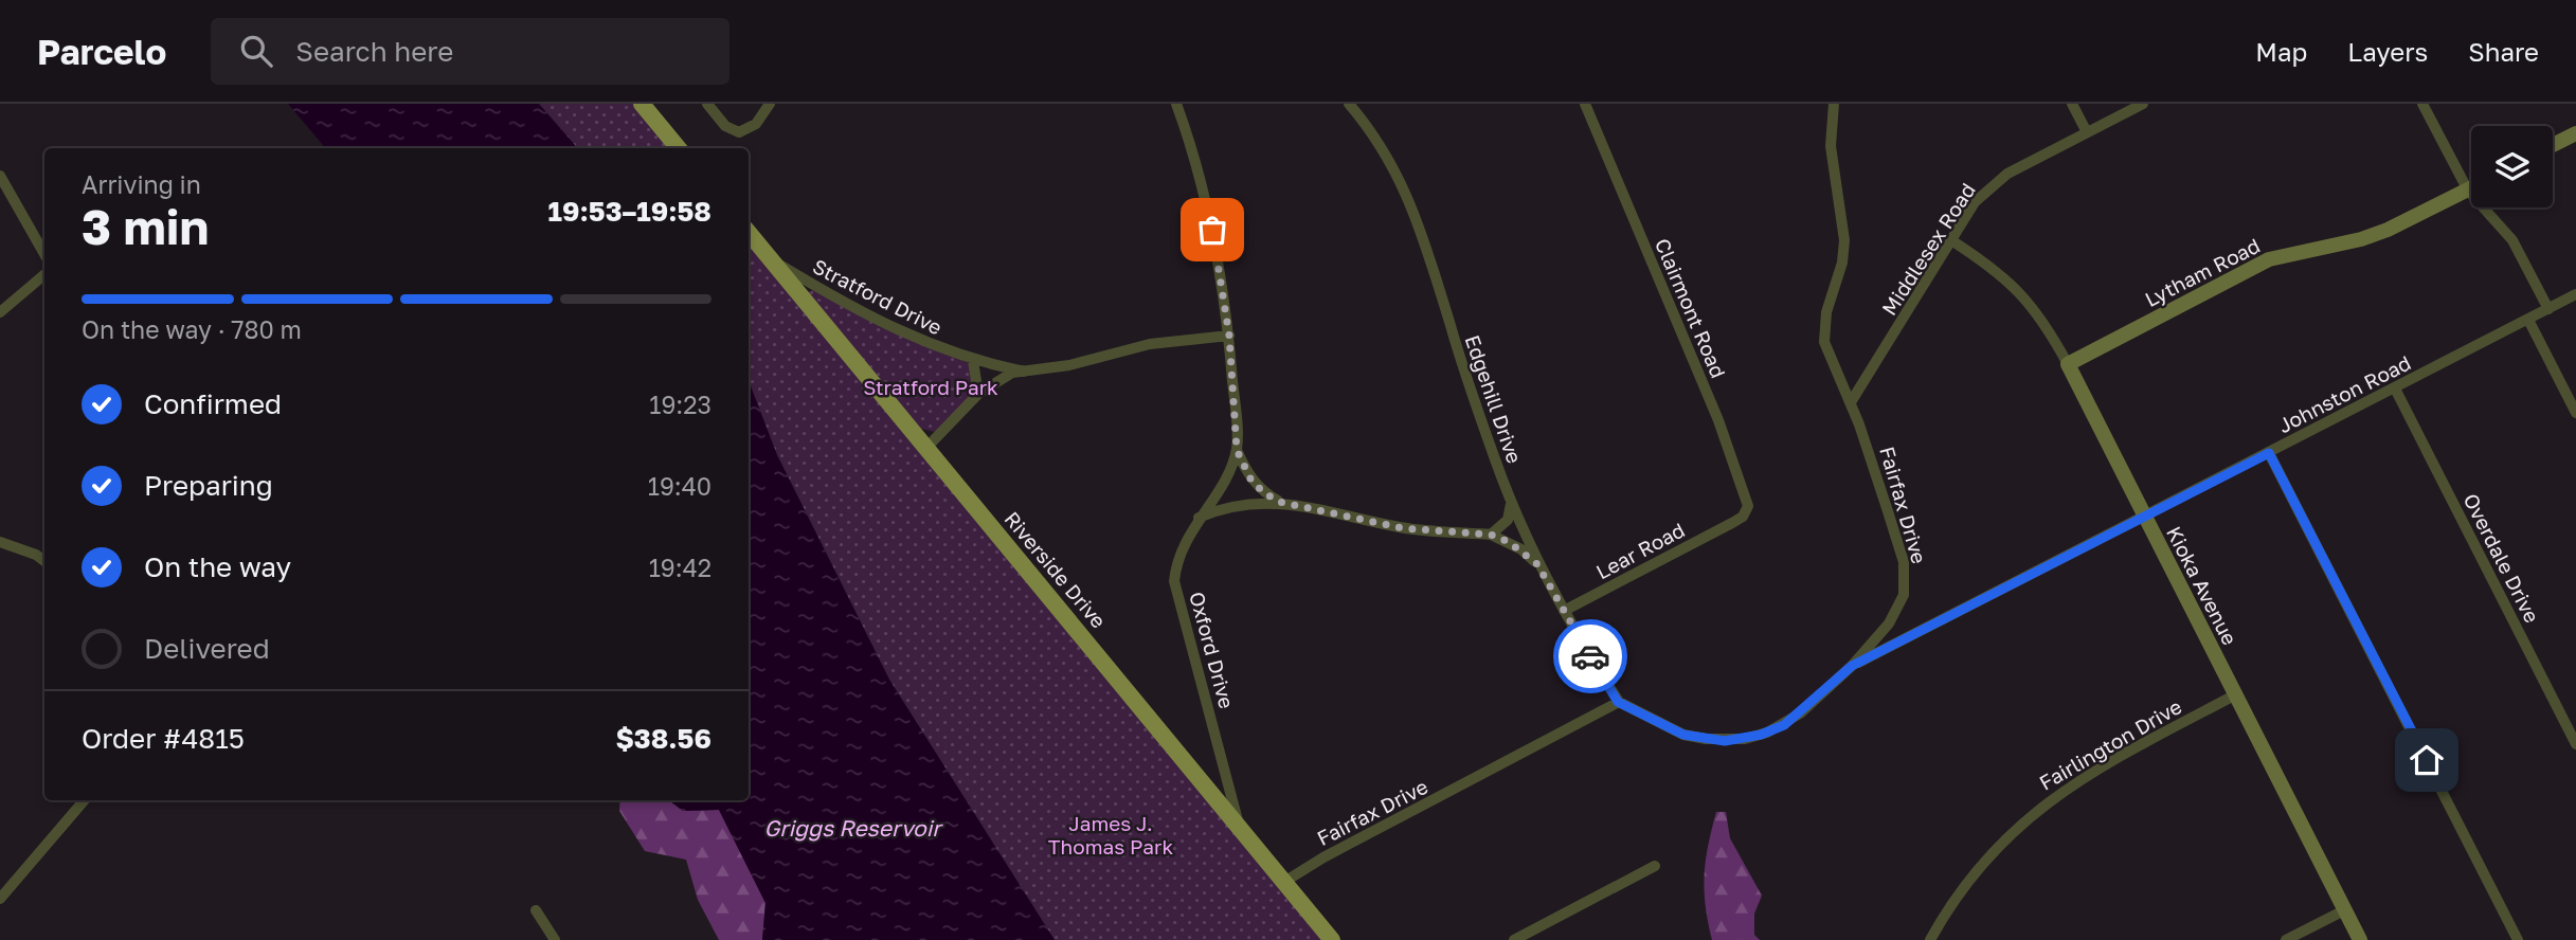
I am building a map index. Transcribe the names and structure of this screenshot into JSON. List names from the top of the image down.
{
  "streets": {
    "main road": ["Riverside Drive"],
    "street": [
      "Middlesex Road",
      "Lytham Road",
      "Stratford Drive",
      "Clairmont Road",
      "Johnston Road",
      "Edgehill Drive",
      "Fairfax Drive",
      "Lear Road",
      "Overdale Drive",
      "Kioka Avenue",
      "Oxford Drive",
      "Fairlington Drive"
    ]
  },
  "crossings": [
    ["Middlesex Road", "Fairfax Drive"],
    ["Middlesex Road", "Kioka Avenue"],
    ["Lytham Road", "Kioka Avenue"],
    ["Stratford Drive", "Riverside Drive"],
    ["Stratford Drive", "Oxford Drive"],
    ["Clairmont Road", "Lear Road"],
    ["Johnston Road", "Fairfax Drive"],
    ["Johnston Road", "Overdale Drive"],
    ["Johnston Road", "Kioka Avenue"],
    ["Edgehill Drive", "Fairfax Drive"],
    ["Edgehill Drive", "Lear Road"],
    ["Fairfax Drive", "Riverside Drive"],
    ["Riverside Drive", "Oxford Drive"],
    ["Kioka Avenue", "Fairlington Drive"]
  ],
  "water": ["Griggs Reservoir"],
  "parks": ["Stratford Park", "James J. Thomas Park"],
  "page": {
    "header": "Parcelo",
    "search": "Search here",
    "nav": ["Map", "Layers", "Share"],
    "heading": ["3 min", "Arriving in", "19:53–19:58"],
    "panel": ["Order #4815", "$38.56"],
    "bar": "On the way · 780 m",
    "list": [
      ["Confirmed", "19:23"],
      ["Preparing", "19:40"],
      ["On the way", "19:42"],
      "Delivered"
    ]
  }
}
